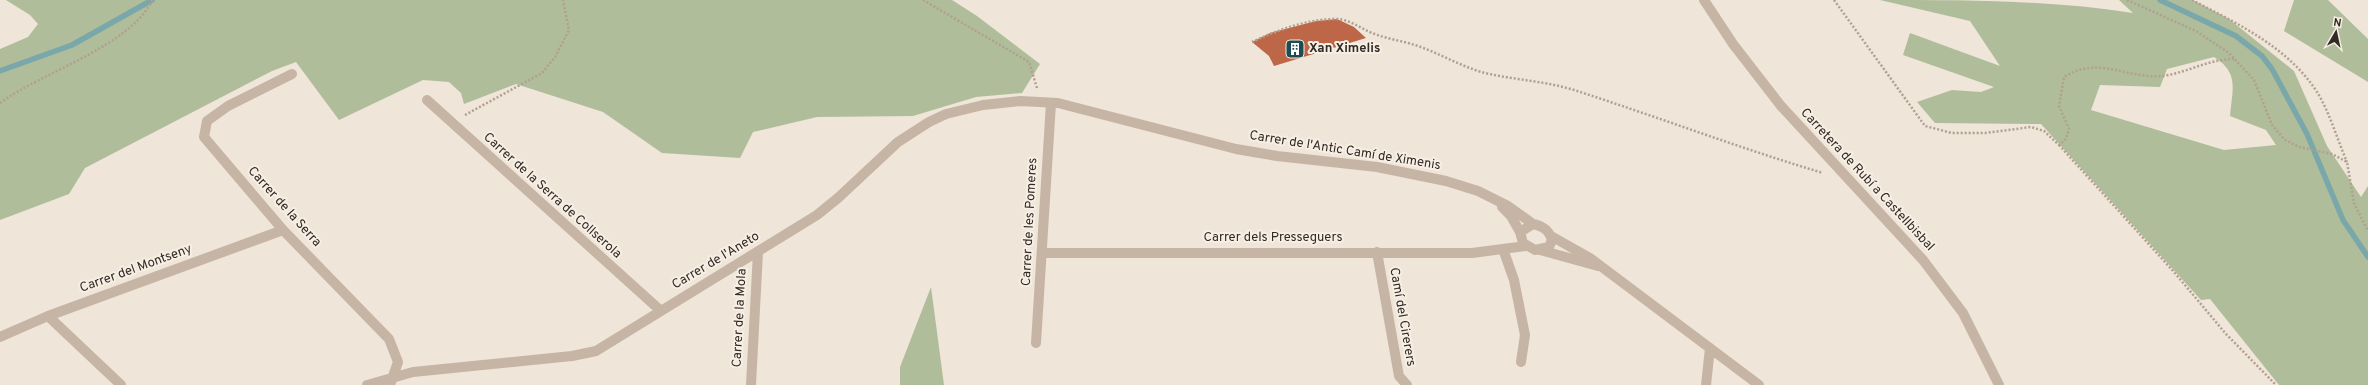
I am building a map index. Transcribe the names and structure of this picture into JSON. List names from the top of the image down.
{
  "streets": {
    "street": [
      "Carrer de l'Antic Camí de Ximenis",
      "Carretera de Rubí a Castellbisbal",
      "Carrer de la Serra de Collserola",
      "Carrer de la Serra",
      "Carrer de les Pomeres",
      "Carrer dels Presseguers",
      "Carrer de l'Aneto",
      "Carrer del Montseny",
      "Camí del Cirerers",
      "Carrer de la Mola"
    ]
  },
  "crossings": [
    ["Carrer de l'Antic Camí de Ximenis", "Carrer de les Pomeres"],
    ["Carrer de l'Antic Camí de Ximenis", "Carrer dels Presseguers"],
    ["Carrer de l'Antic Camí de Ximenis", "Carrer de l'Aneto"],
    ["Carrer de la Serra de Collserola", "Carrer de l'Aneto"],
    ["Carrer de la Serra", "Carrer de l'Aneto"],
    ["Carrer de la Serra", "Carrer del Montseny"],
    ["Carrer de les Pomeres", "Carrer dels Presseguers"],
    ["Carrer de les Pomeres", "Carrer de l'Aneto"],
    ["Carrer dels Presseguers", "Camí del Cirerers"],
    ["Carrer de l'Aneto", "Carrer de la Mola"]
  ],
  "places": {
    "building": ["Xan Ximelis"]
  },
  "north": "top"
}
